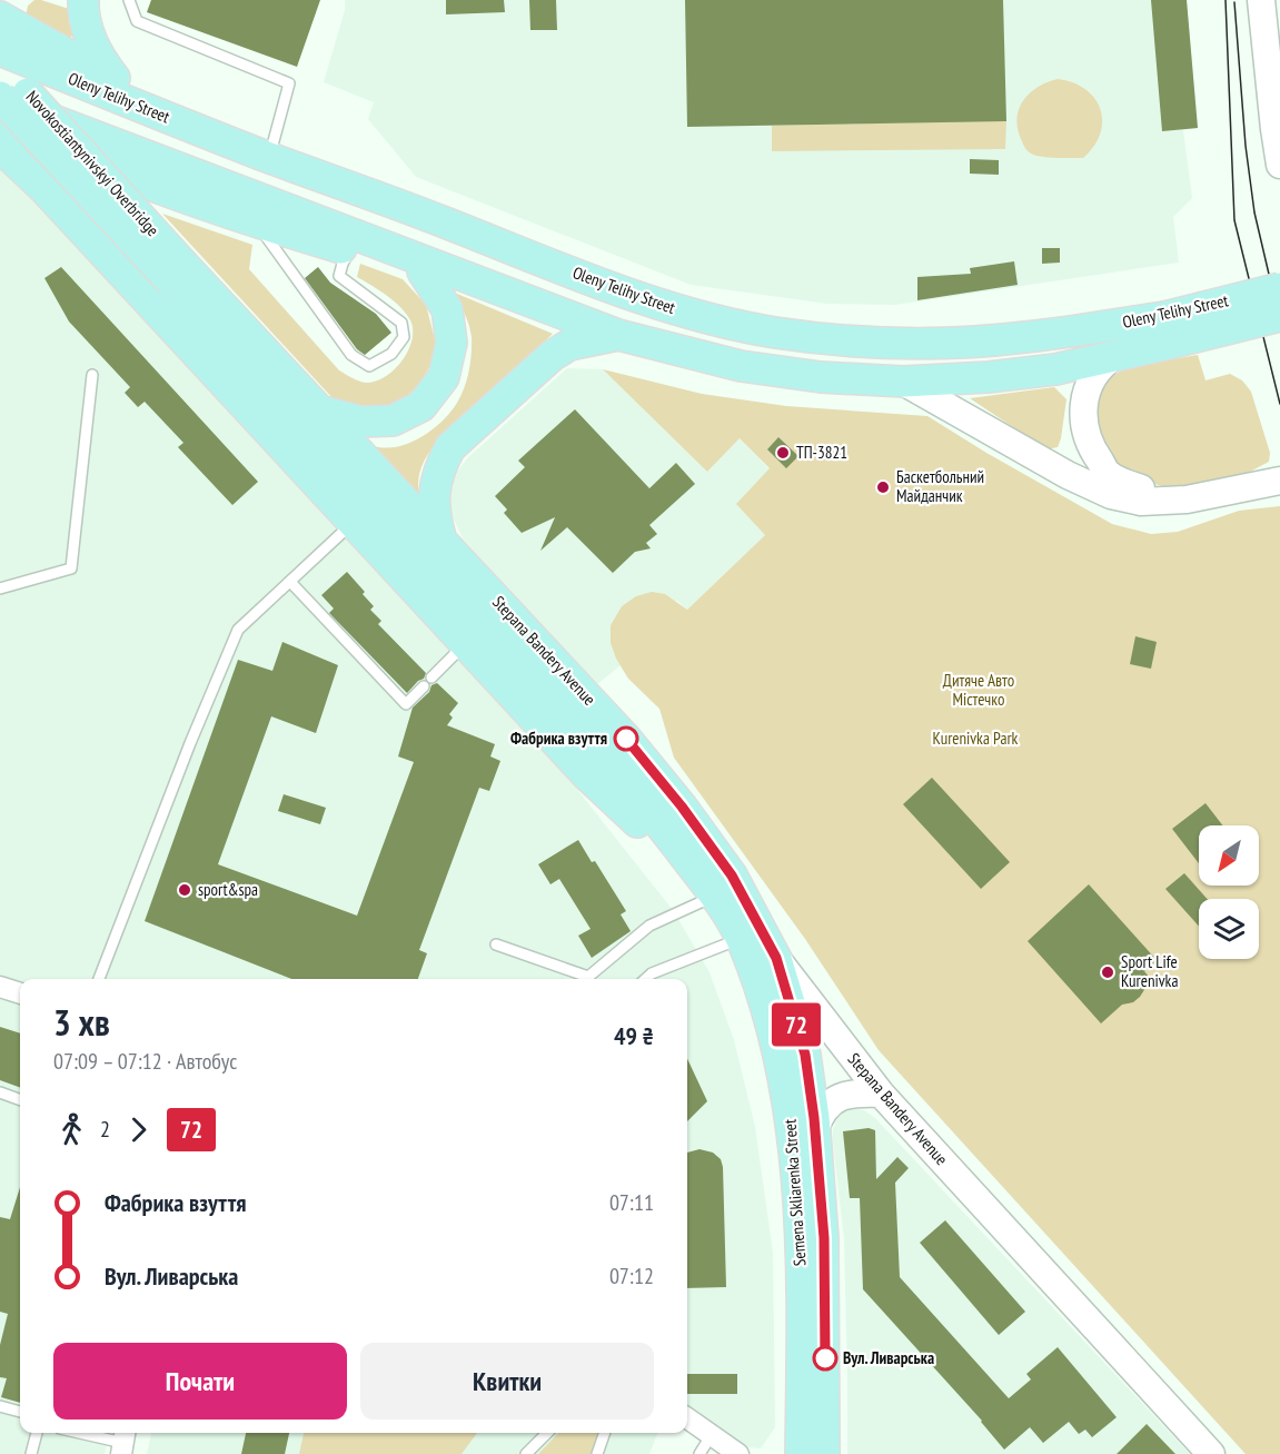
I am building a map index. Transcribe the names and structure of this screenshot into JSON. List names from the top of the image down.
{
  "streets": {
    "main road": [
      "Oleny Telihy Street",
      "Novokostiantynivskyi Overbridge",
      "Stepana Bandery Avenue",
      "Semena Skliarenka Street"
    ]
  },
  "crossings": [
    ["Oleny Telihy Street", "Novokostiantynivskyi Overbridge"],
    ["Novokostiantynivskyi Overbridge", "Stepana Bandery Avenue"],
    ["Stepana Bandery Avenue", "Semena Skliarenka Street"]
  ],
  "parks": ["Дитяче Авто Містечко", "Kurenivka Park"],
  "places": [
    "ТП-3821",
    "Баскетбольний Майданчик",
    "Фабрика взуття",
    "sport&spa",
    "Sport Life Kurenivka",
    "Вул. Ливарська"
  ],
  "lines": ["bus line 72"],
  "north": "bottom left",
  "page": {
    "on_map": "72",
    "heading": ["3 хв", "07:09 – 07:12 · Автобус", "49 ₴"],
    "legs": ["2", "72"],
    "list": [
      {
        "name": "Фабрика взуття",
        "value": "07:11"
      },
      {
        "name": "Вул. Ливарська",
        "value": "07:12"
      }
    ],
    "buttons": ["Почати", "Квитки"]
  }
}
